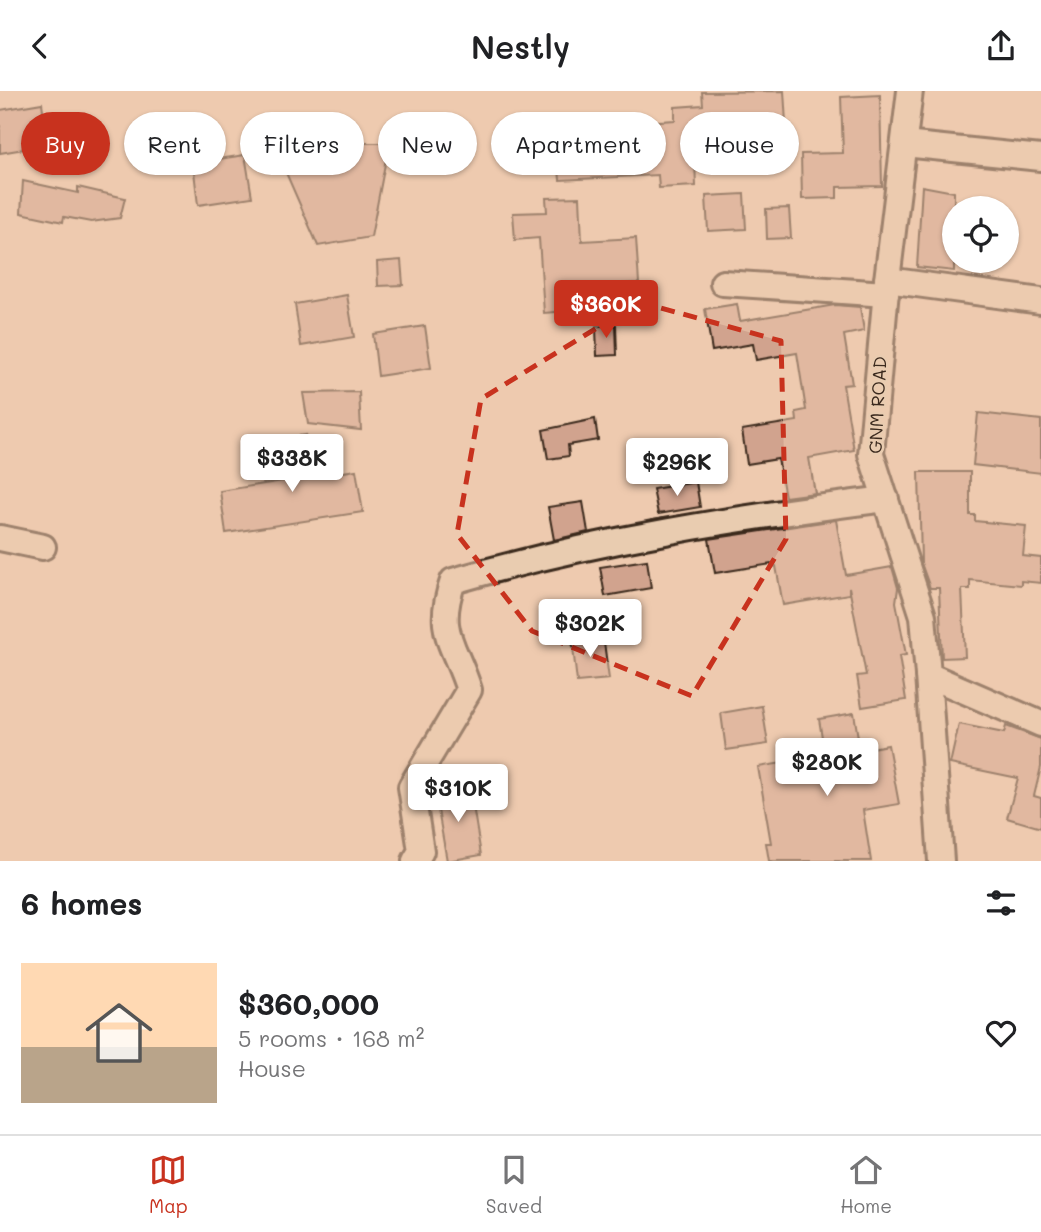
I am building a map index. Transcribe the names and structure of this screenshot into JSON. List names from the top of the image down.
{
  "streets": {
    "street": ["GNM ROAD"]
  },
  "page": {
    "header": "Nestly",
    "chip": [
      "Buy",
      "Rent",
      "Filters",
      "New",
      "Apartment",
      "House"
    ],
    "price": [
      "$360K",
      "$338K",
      "$296K",
      "$302K",
      "$280K",
      "$310K"
    ],
    "heading": "6 homes",
    "list": [
      {
        "name": "$360,000",
        "note": "5 rooms · 168 m² · House"
      }
    ],
    "tabs": ["Map", "Saved", "Home"]
  }
}
